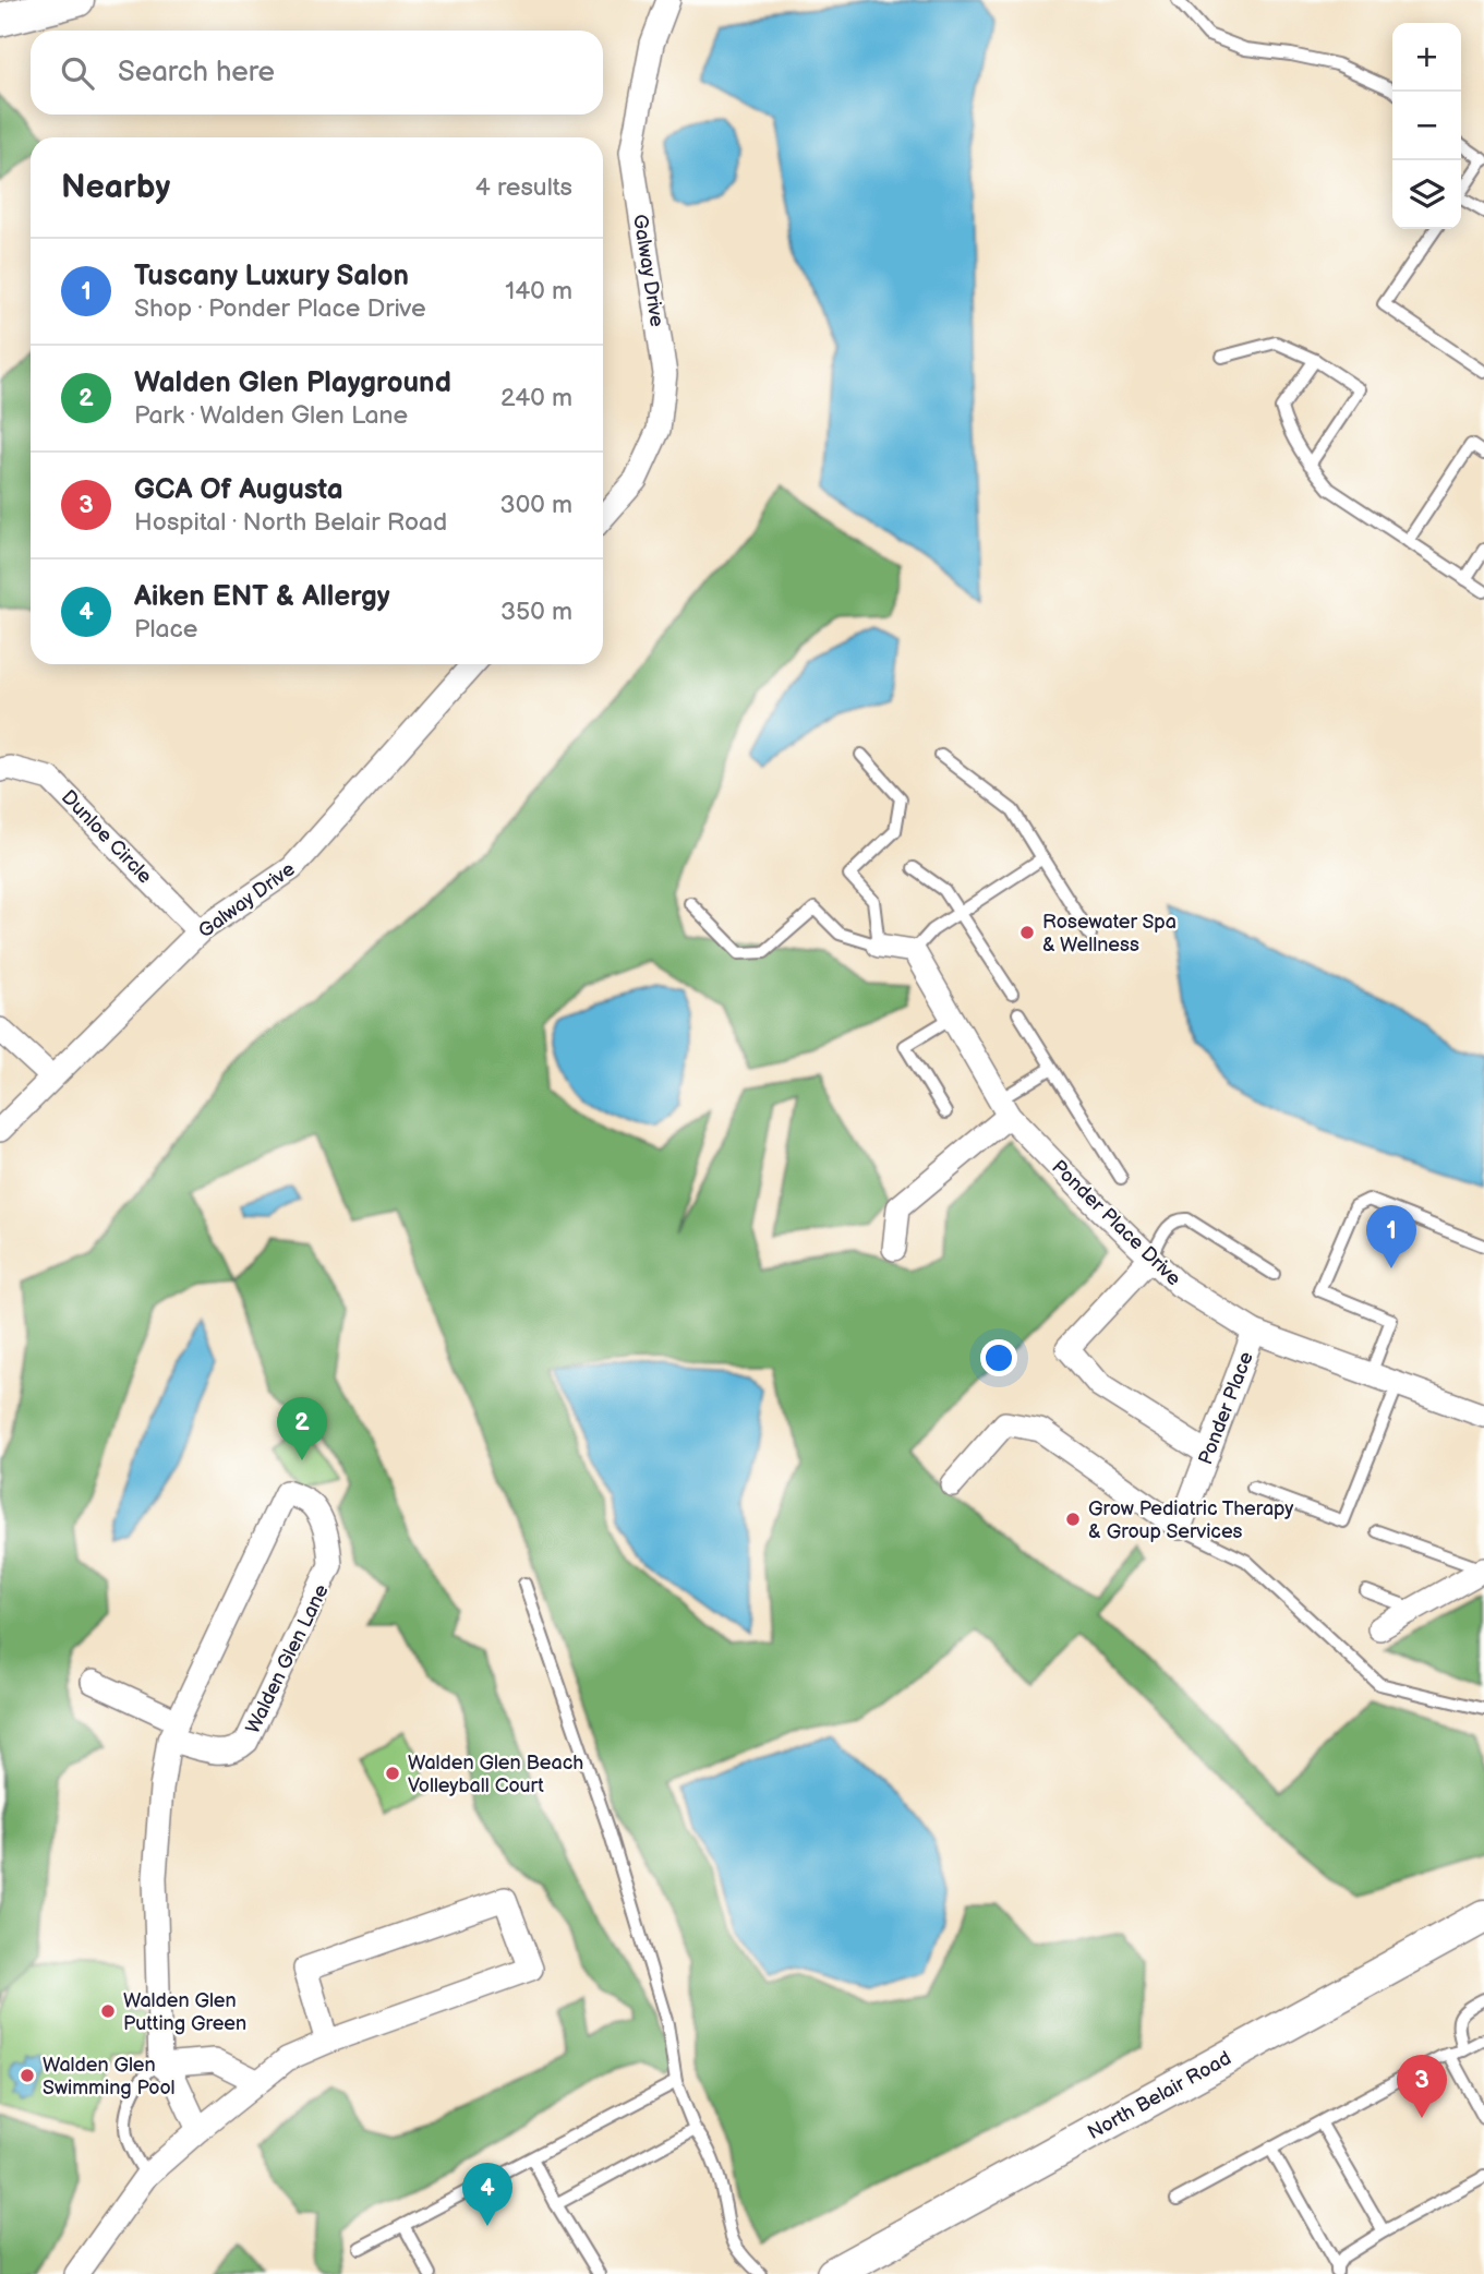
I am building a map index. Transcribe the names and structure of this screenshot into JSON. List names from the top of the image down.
{
  "streets": {
    "main road": ["North Belair Road"],
    "street": [
      "Galway Drive",
      "Dunloe Circle",
      "Ponder Place Drive",
      "Ponder Place",
      "Walden Glen Lane"
    ]
  },
  "crossings": [
    ["Galway Drive", "Dunloe Circle"],
    ["Ponder Place Drive", "Ponder Place"]
  ],
  "places": [
    "Rosewater Spa & Wellness",
    "Grow Pediatric Therapy & Group Services",
    "Walden Glen Beach Volleyball Court",
    "Walden Glen Putting Green",
    "Walden Glen Swimming Pool"
  ],
  "page": {
    "map_buttons": ["+", "−"],
    "search": "Search here",
    "heading": ["Nearby", "4 results"],
    "list": [
      {
        "mark": "1",
        "name": "Tuscany Luxury Salon",
        "note": "Shop · Ponder Place Drive",
        "value": "140 m"
      },
      {
        "mark": "2",
        "name": "Walden Glen Playground",
        "note": "Park · Walden Glen Lane",
        "value": "240 m"
      },
      {
        "mark": "3",
        "name": "GCA Of Augusta",
        "note": "Hospital · North Belair Road",
        "value": "300 m"
      },
      {
        "mark": "4",
        "name": "Aiken ENT & Allergy",
        "note": "Place",
        "value": "350 m"
      }
    ],
    "pins": [
      "1",
      "2",
      "3",
      "4"
    ]
  }
}
